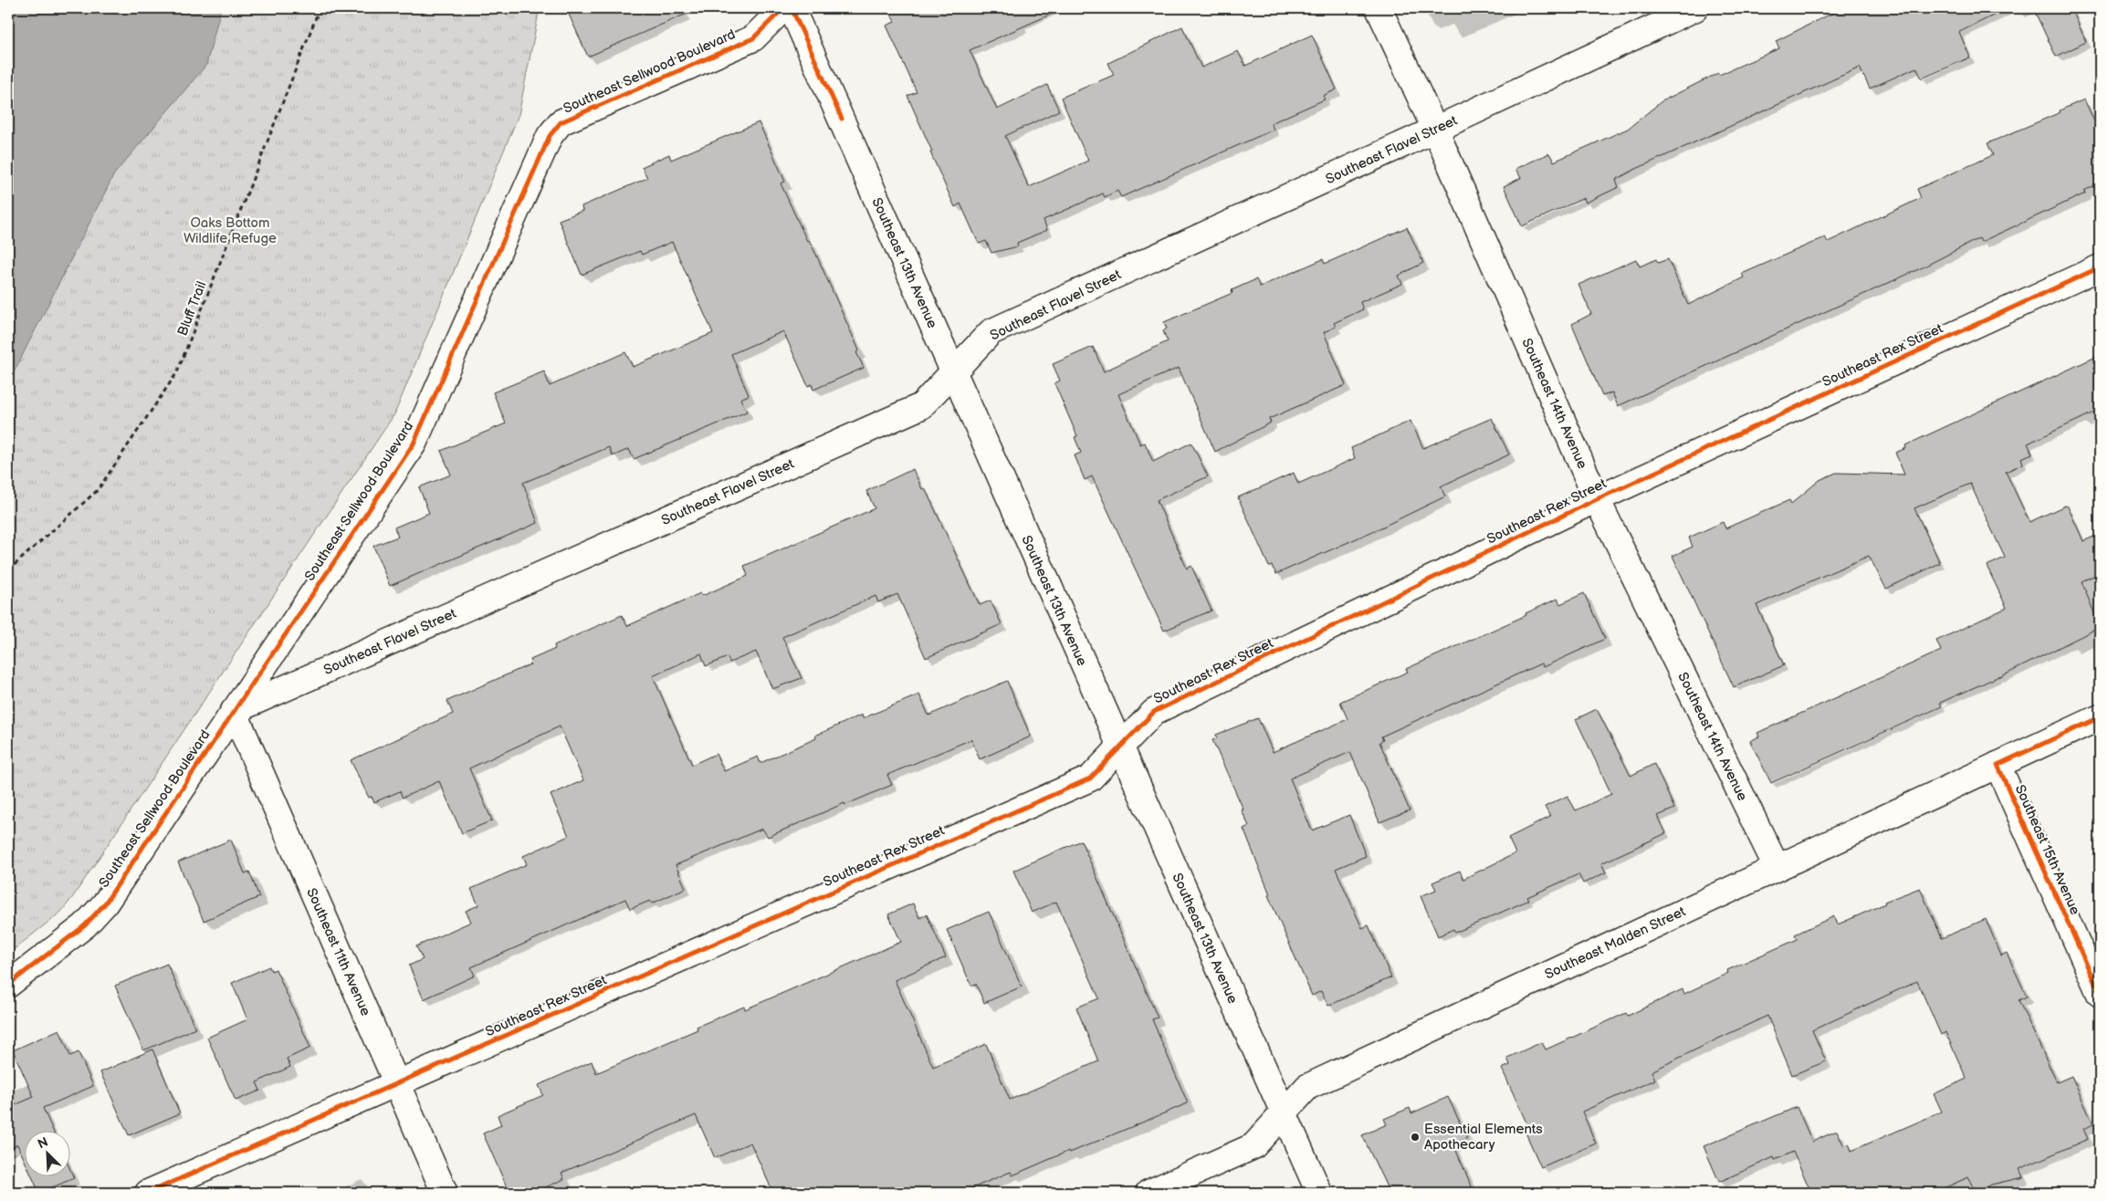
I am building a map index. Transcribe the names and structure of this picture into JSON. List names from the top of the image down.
{
  "streets": {
    "street": [
      "Southeast Sellwood Boulevard",
      "Southeast Flavel Street",
      "Southeast 13th Avenue",
      "Southeast Rex Street",
      "Southeast 14th Avenue",
      "Southeast 15th Avenue",
      "Southeast Malden Street",
      "Southeast 11th Avenue"
    ],
    "path": ["Bluff Trail"]
  },
  "crossings": [
    ["Southeast Sellwood Boulevard", "Southeast Flavel Street"],
    ["Southeast Sellwood Boulevard", "Southeast 11th Avenue"],
    ["Southeast Flavel Street", "Southeast 13th Avenue"],
    ["Southeast Flavel Street", "Southeast 14th Avenue"],
    ["Southeast Flavel Street", "Southeast 11th Avenue"],
    ["Southeast 13th Avenue", "Southeast Rex Street"],
    ["Southeast 13th Avenue", "Southeast Malden Street"],
    ["Southeast Rex Street", "Southeast 14th Avenue"],
    ["Southeast Rex Street", "Southeast 11th Avenue"],
    ["Southeast 14th Avenue", "Southeast Malden Street"],
    ["Southeast 15th Avenue", "Southeast Malden Street"]
  ],
  "parks": ["Oaks Bottom Wildlife Refuge"],
  "places": ["Essential Elements Apothecary"],
  "north": "top left"
}
